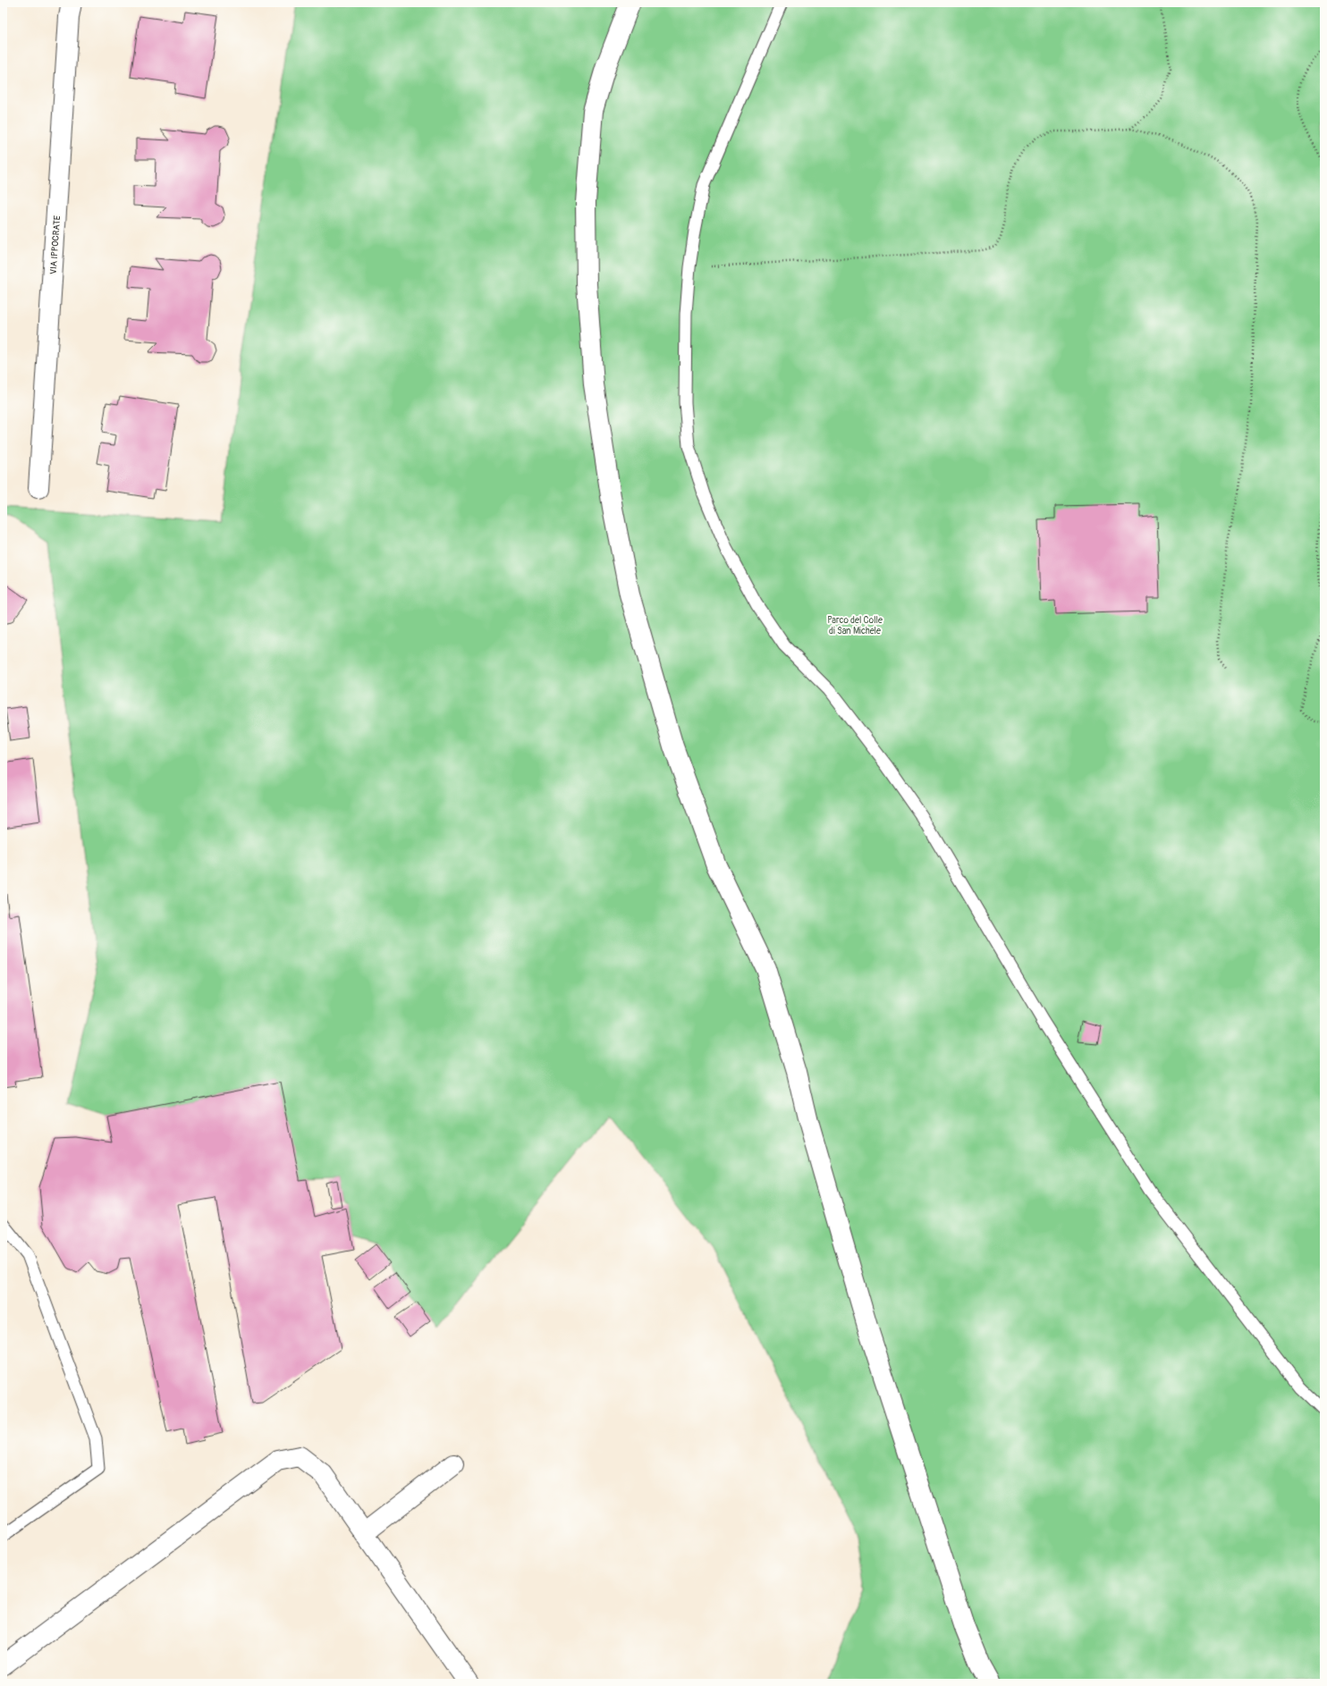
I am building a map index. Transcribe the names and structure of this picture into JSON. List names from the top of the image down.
{
  "streets": {
    "street": ["VIA IPPOCRATE"]
  },
  "parks": ["Parco del Colle di San Michele"]
}
